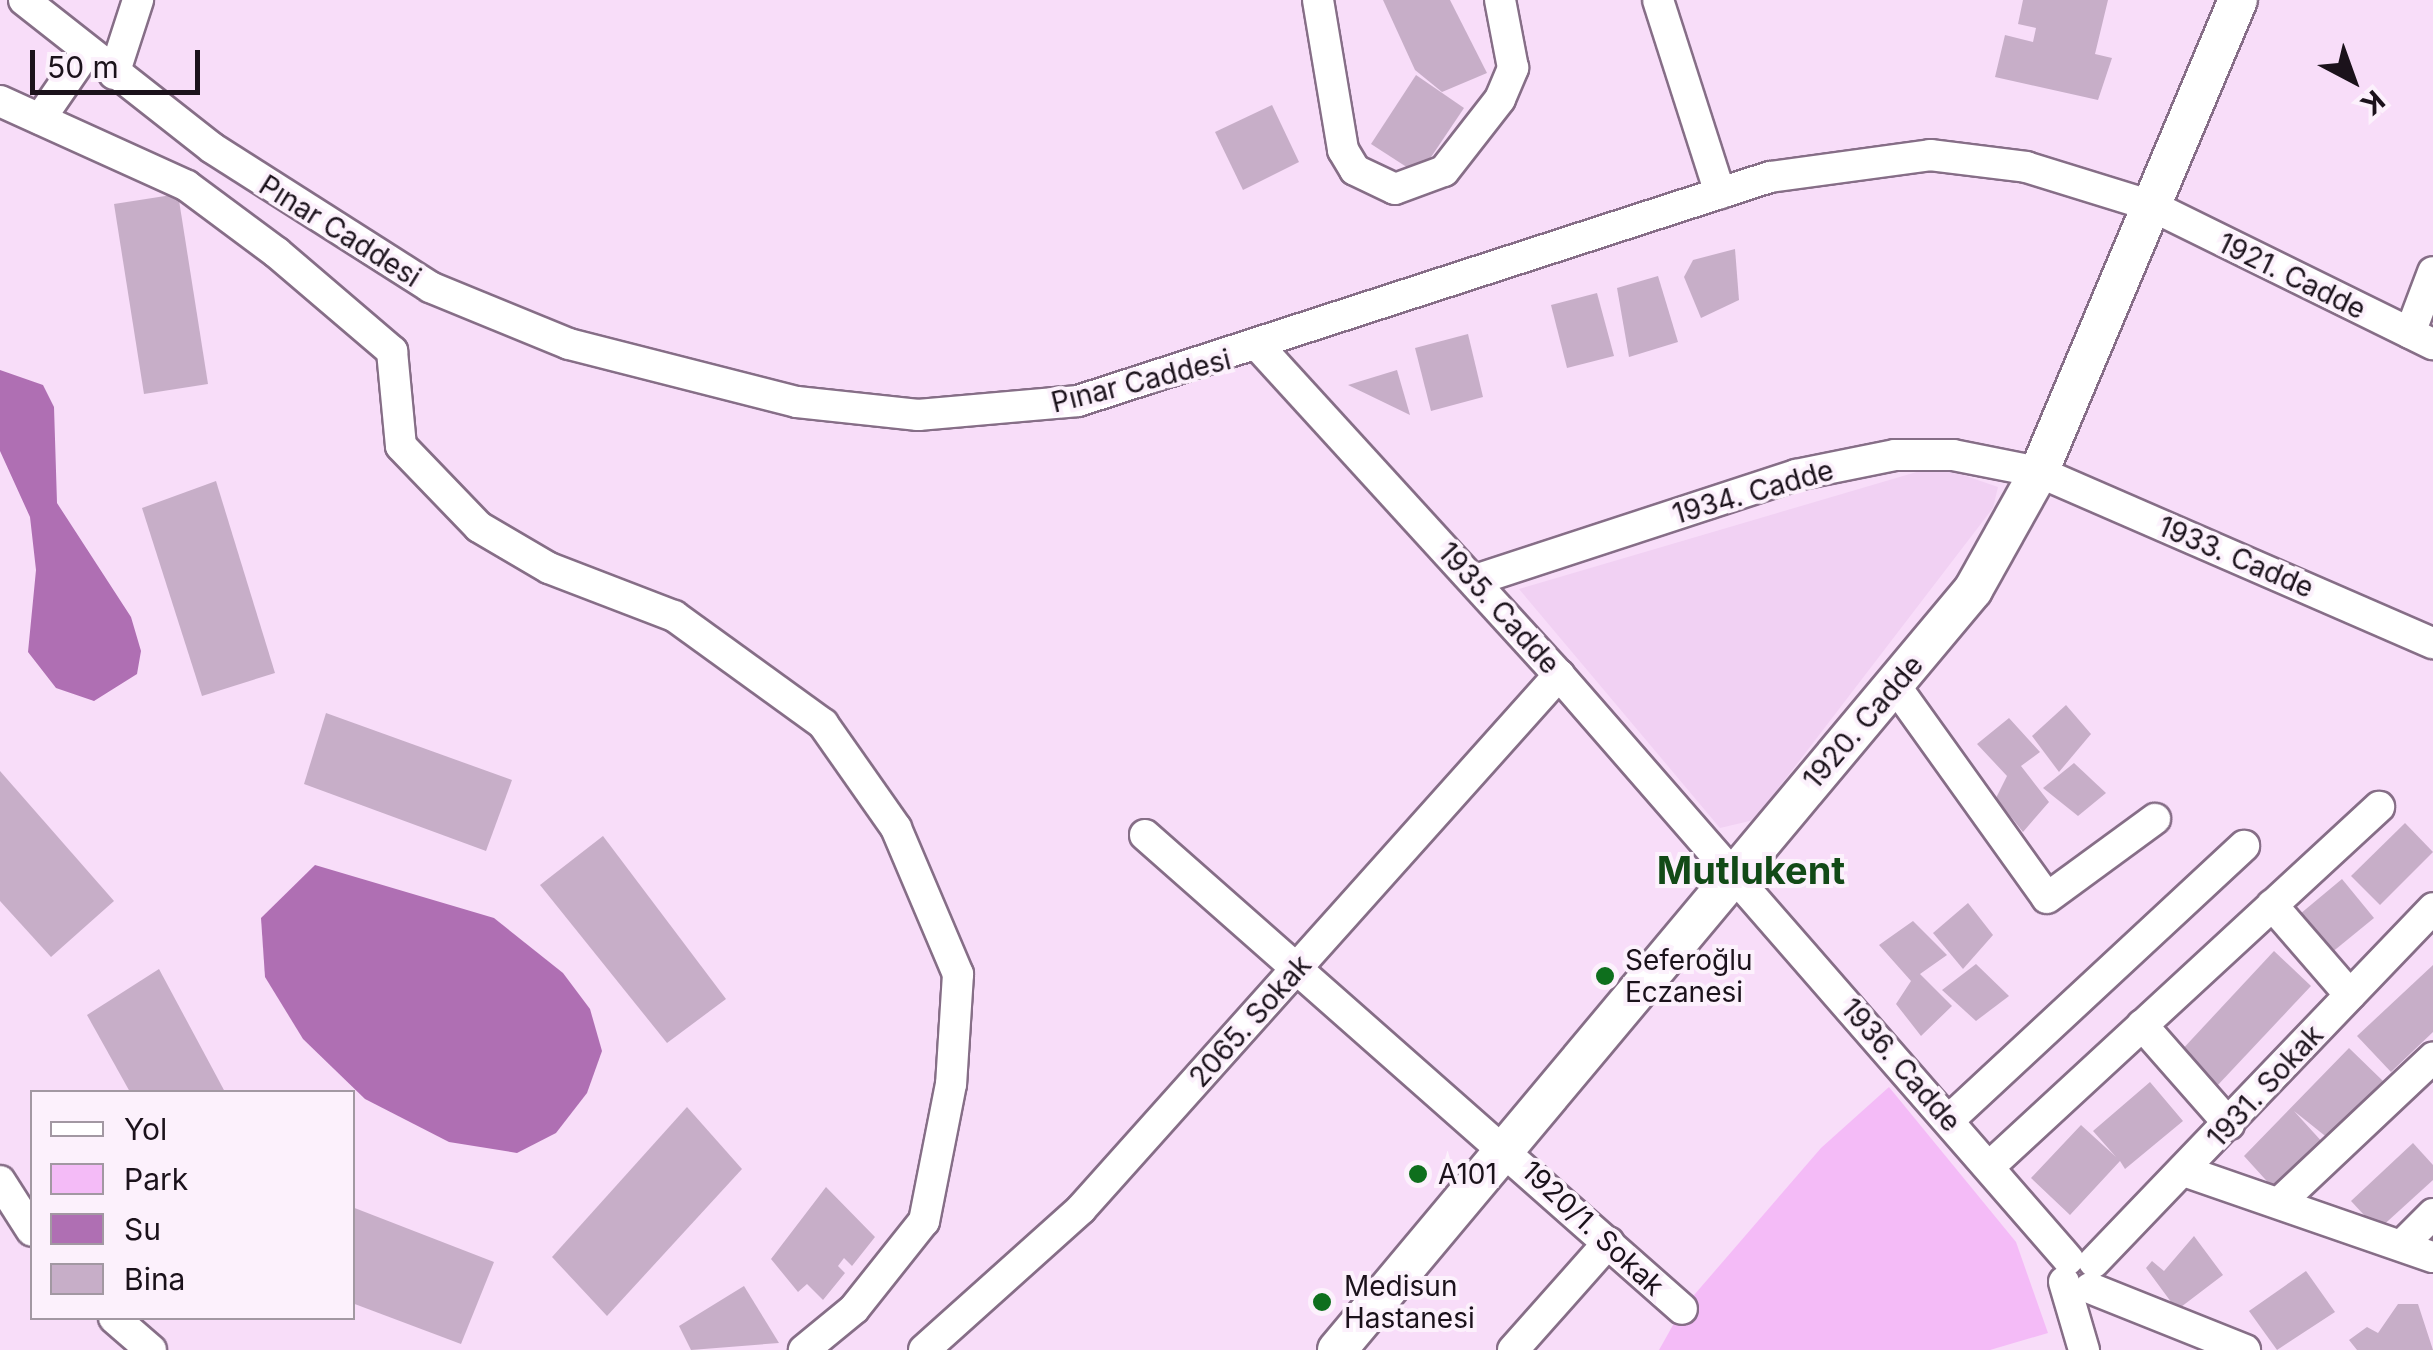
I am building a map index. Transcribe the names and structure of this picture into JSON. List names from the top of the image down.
{
  "streets": {
    "main road": ["1920. Cadde"],
    "street": [
      "Pınar Caddesi",
      "1921. Cadde",
      "1934. Cadde",
      "1933. Cadde",
      "1935. Cadde",
      "2065. Sokak",
      "1936. Cadde",
      "1931. Sokak",
      "1920/1. Sokak"
    ]
  },
  "crossings": [
    ["Pınar Caddesi", "1921. Cadde"],
    ["Pınar Caddesi", "1935. Cadde"],
    ["Pınar Caddesi", "1920. Cadde"],
    ["1921. Cadde", "1920. Cadde"],
    ["1934. Cadde", "1933. Cadde"],
    ["1934. Cadde", "1935. Cadde"],
    ["1934. Cadde", "1920. Cadde"],
    ["1933. Cadde", "1920. Cadde"],
    ["1935. Cadde", "1920. Cadde"],
    ["1935. Cadde", "2065. Sokak"],
    ["1935. Cadde", "1936. Cadde"],
    ["1920. Cadde", "1936. Cadde"],
    ["1920. Cadde", "1920/1. Sokak"],
    ["2065. Sokak", "1920/1. Sokak"],
    ["1936. Cadde", "1931. Sokak"]
  ],
  "districts": ["Mutlukent"],
  "places": ["Seferoğlu Eczanesi", "A101", "Medisun Hastanesi"],
  "legend": [
    "Yol",
    "Park",
    "Su",
    "Bina"
  ],
  "scale_bar": "50 m",
  "north": "bottom right"
}
